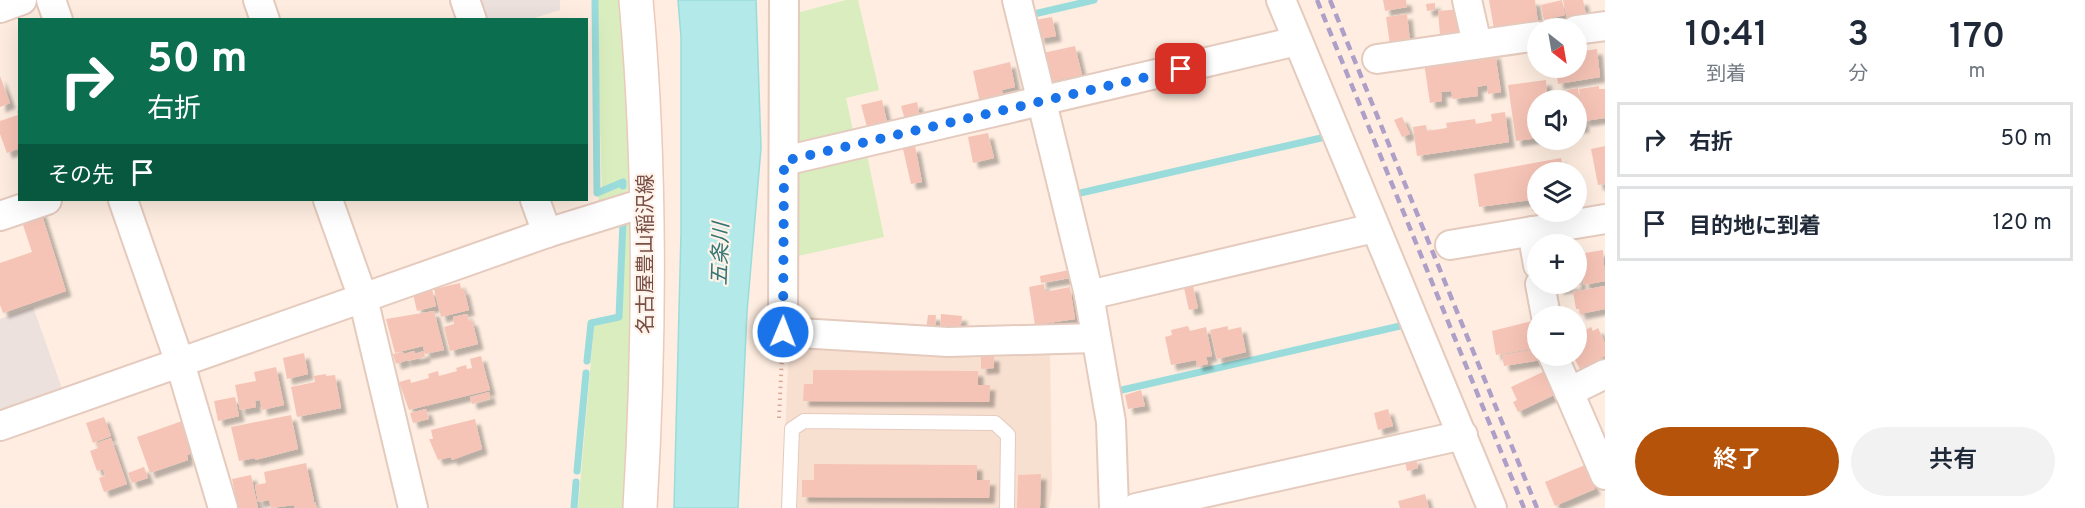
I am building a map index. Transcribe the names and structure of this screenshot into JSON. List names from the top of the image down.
{
  "streets": {
    "main road": ["名古屋豊山稲沢線"]
  },
  "water": ["五条川"],
  "north": "bottom right",
  "page": {
    "eta": [
      "10:41",
      "到着",
      "3",
      "分",
      "170",
      "m"
    ],
    "map_buttons": ["+", "−"],
    "turn": ["50 m", "右折"],
    "list": [
      {
        "name": "右折",
        "value": "50 m"
      },
      {
        "name": "目的地に到着",
        "value": "120 m"
      }
    ],
    "then": "その先",
    "buttons": ["終了", "共有"]
  }
}
